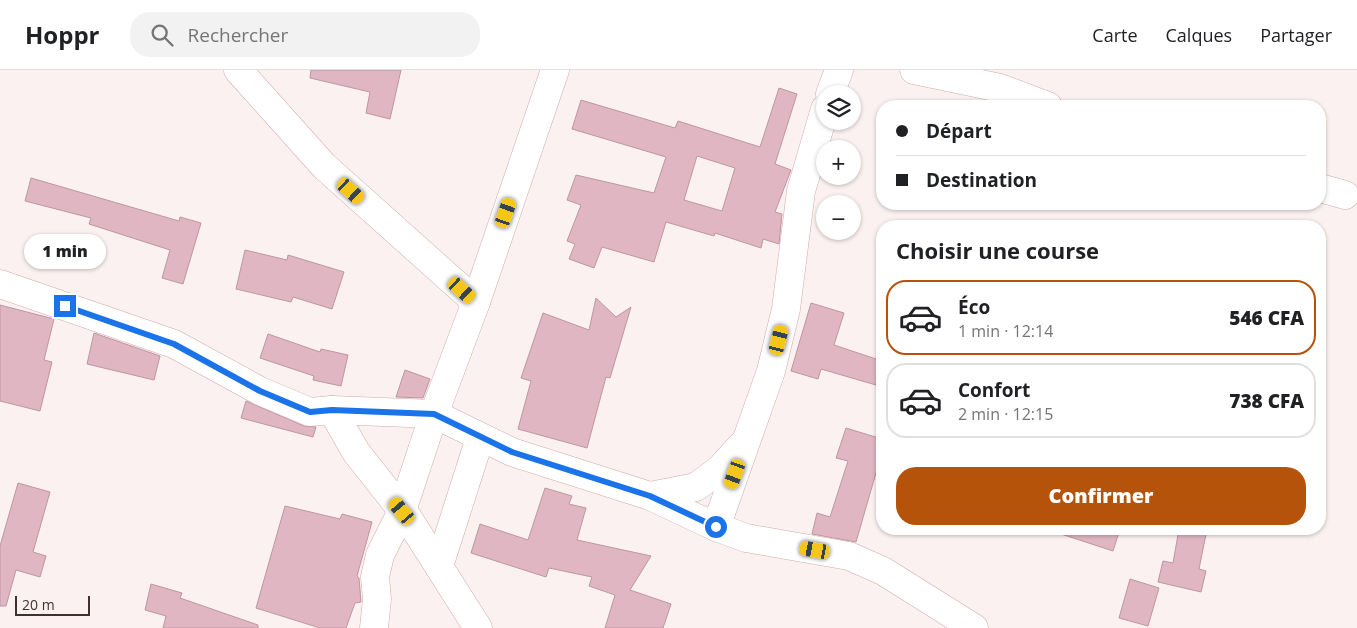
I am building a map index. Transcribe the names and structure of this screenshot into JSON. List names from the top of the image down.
{
  "scale_bar": "20 m",
  "page": {
    "header": "Hoppr",
    "search": "Rechercher",
    "nav": ["Carte", "Calques", "Partager"],
    "map_buttons": ["+", "−"],
    "banner": ["Départ", "Destination"],
    "heading": "Choisir une course",
    "bubble": "1 min",
    "list": [
      {
        "name": "Éco",
        "note": "1 min · 12:14",
        "value": "546 CFA"
      },
      {
        "name": "Confort",
        "note": "2 min · 12:15",
        "value": "738 CFA"
      }
    ],
    "buttons": "Confirmer",
    "scale": "20 m"
  }
}
